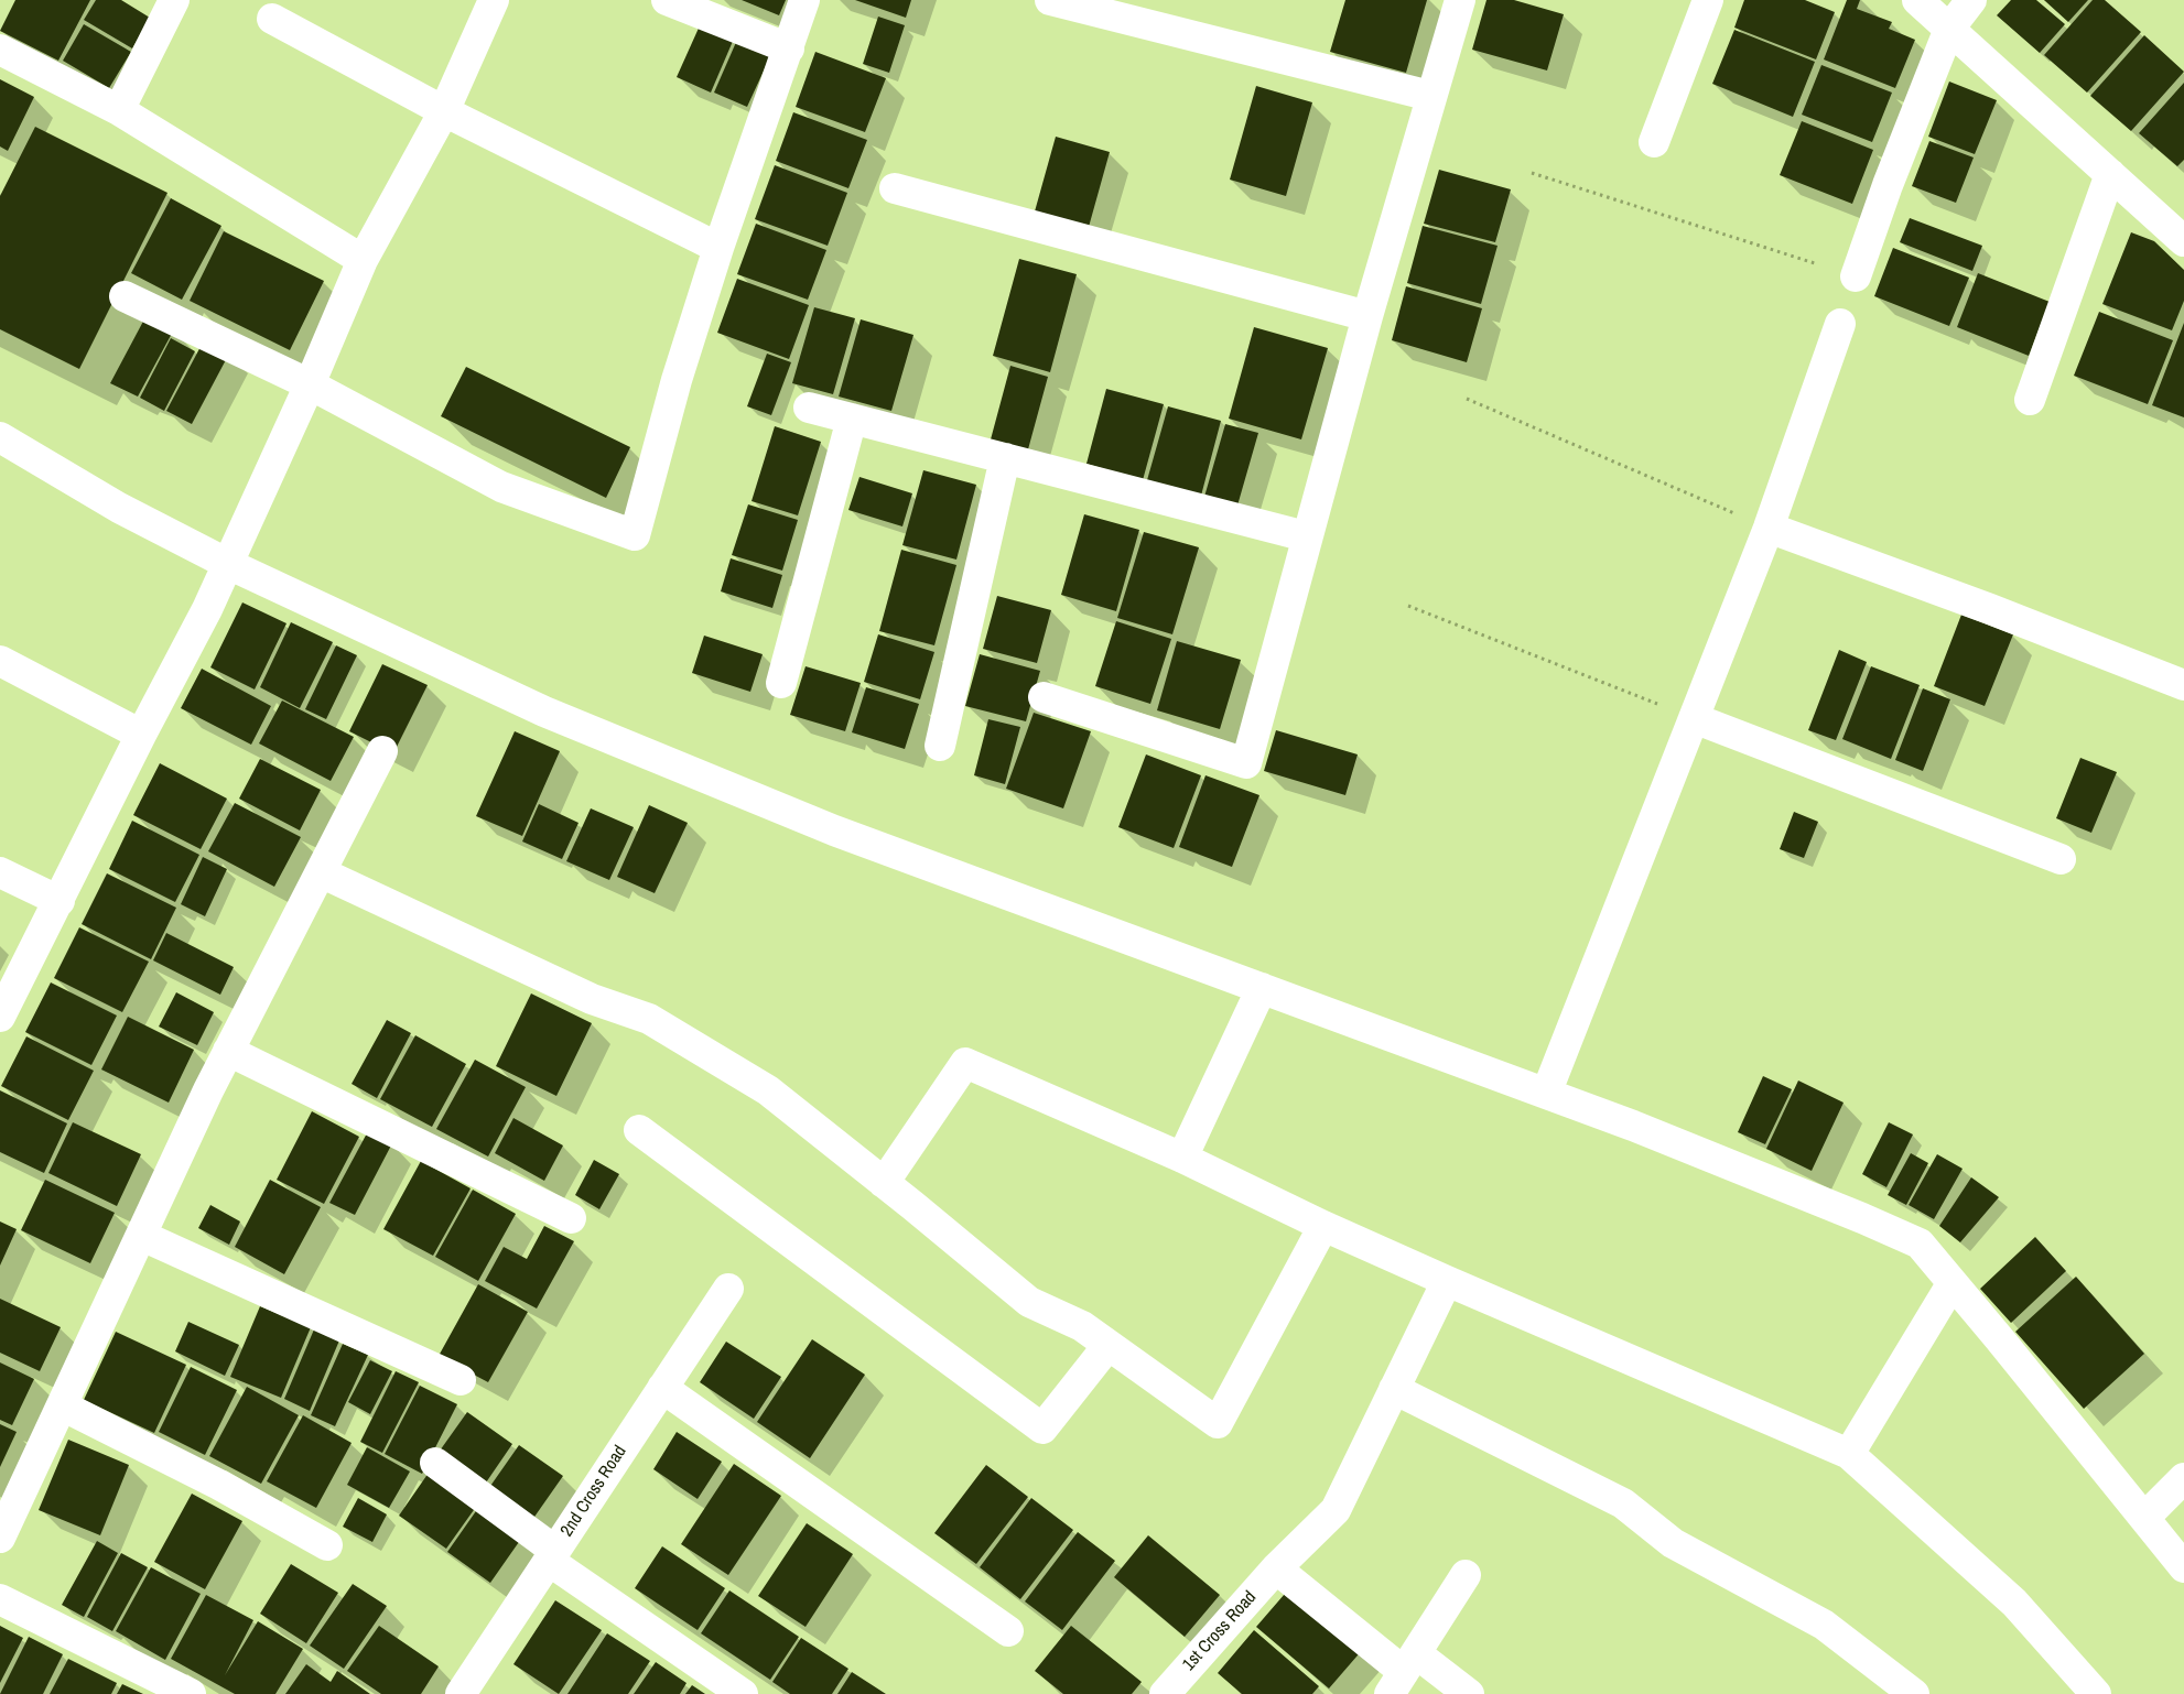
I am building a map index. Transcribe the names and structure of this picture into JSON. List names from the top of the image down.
{
  "streets": {
    "street": ["2nd Cross Road", "1st Cross Road"]
  }
}
